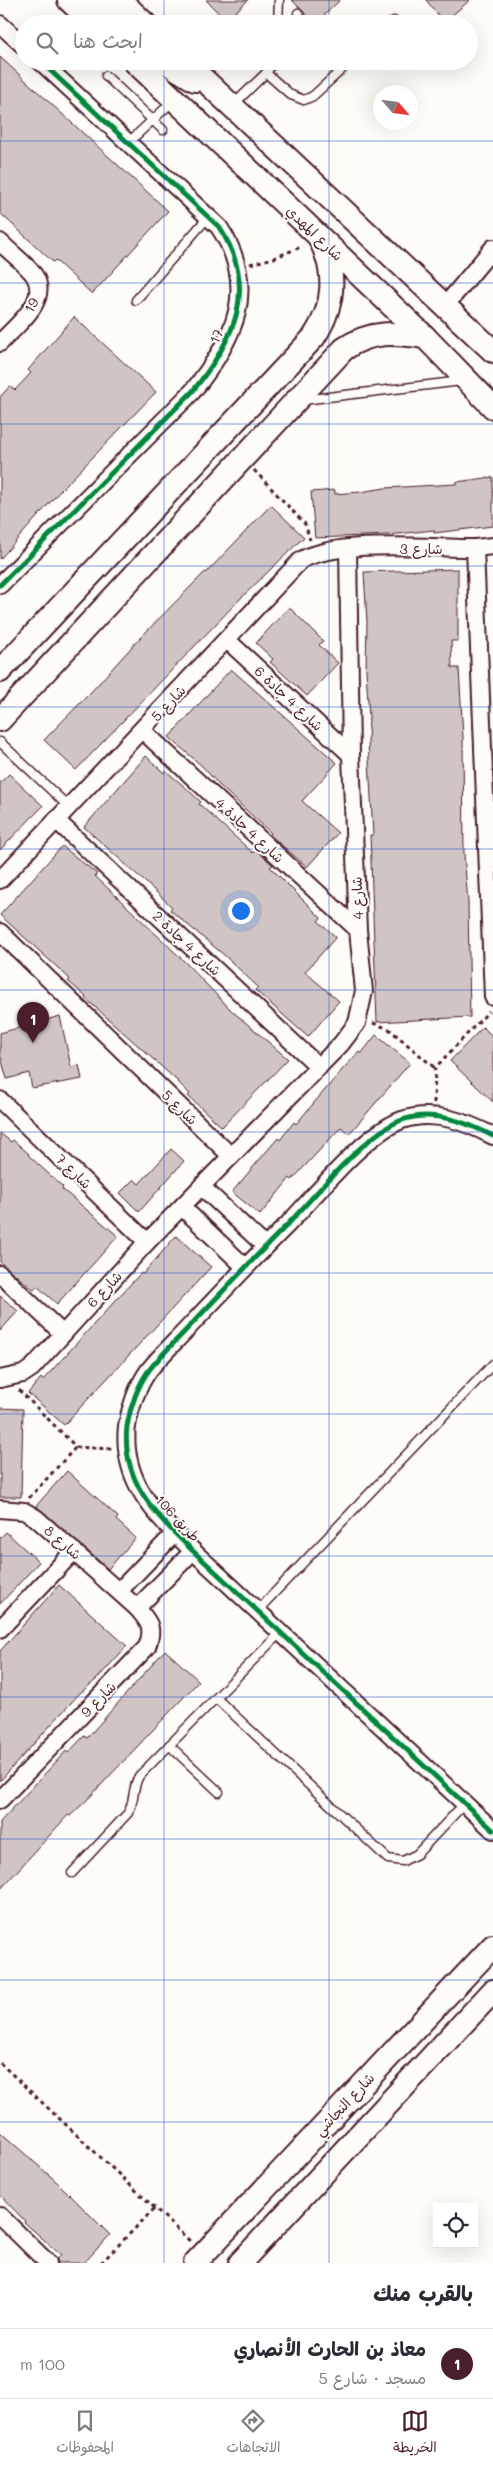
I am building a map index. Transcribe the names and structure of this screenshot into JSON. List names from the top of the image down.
{
  "streets": {
    "main road": ["شارع المهدي", "شارع النجاشي"],
    "street": [
      "19",
      "17",
      "شارع 3",
      "شارع 4 جادة 6",
      "شارع 5",
      "شارع 4 جادة 4",
      "شارع 4",
      "شارع 4 جادة 2",
      "شارع 7",
      "شارع 6",
      "طريق 106",
      "شارع 8",
      "شارع 9"
    ]
  },
  "crossings": [
    ["شارع 3", "شارع 5"],
    ["شارع 3", "شارع 4"],
    ["شارع 4 جادة 6", "شارع 5"],
    ["شارع 4 جادة 6", "شارع 4"],
    ["شارع 5", "شارع 4 جادة 4"],
    ["شارع 5", "شارع 4"],
    ["شارع 5", "شارع 4 جادة 2"],
    ["شارع 4 جادة 4", "شارع 4"],
    ["شارع 4", "شارع 4 جادة 2"],
    ["شارع 4", "شارع 6"],
    ["شارع 7", "شارع 6"],
    ["طريق 106", "شارع 8"],
    ["طريق 106", "شارع 9"],
    ["شارع 8", "شارع 9"]
  ],
  "north": "bottom right",
  "page": {
    "search": "ابحث هنا",
    "pins": "1",
    "heading": "بالقرب منك",
    "list": [
      {
        "mark": "1",
        "name": "معاذ بن الحارث الأنصاري",
        "note": "مسجد · شارع 5",
        "value": "100 m"
      }
    ],
    "nav": ["الخريطة", "الاتجاهات", "المحفوظات"]
  }
}
